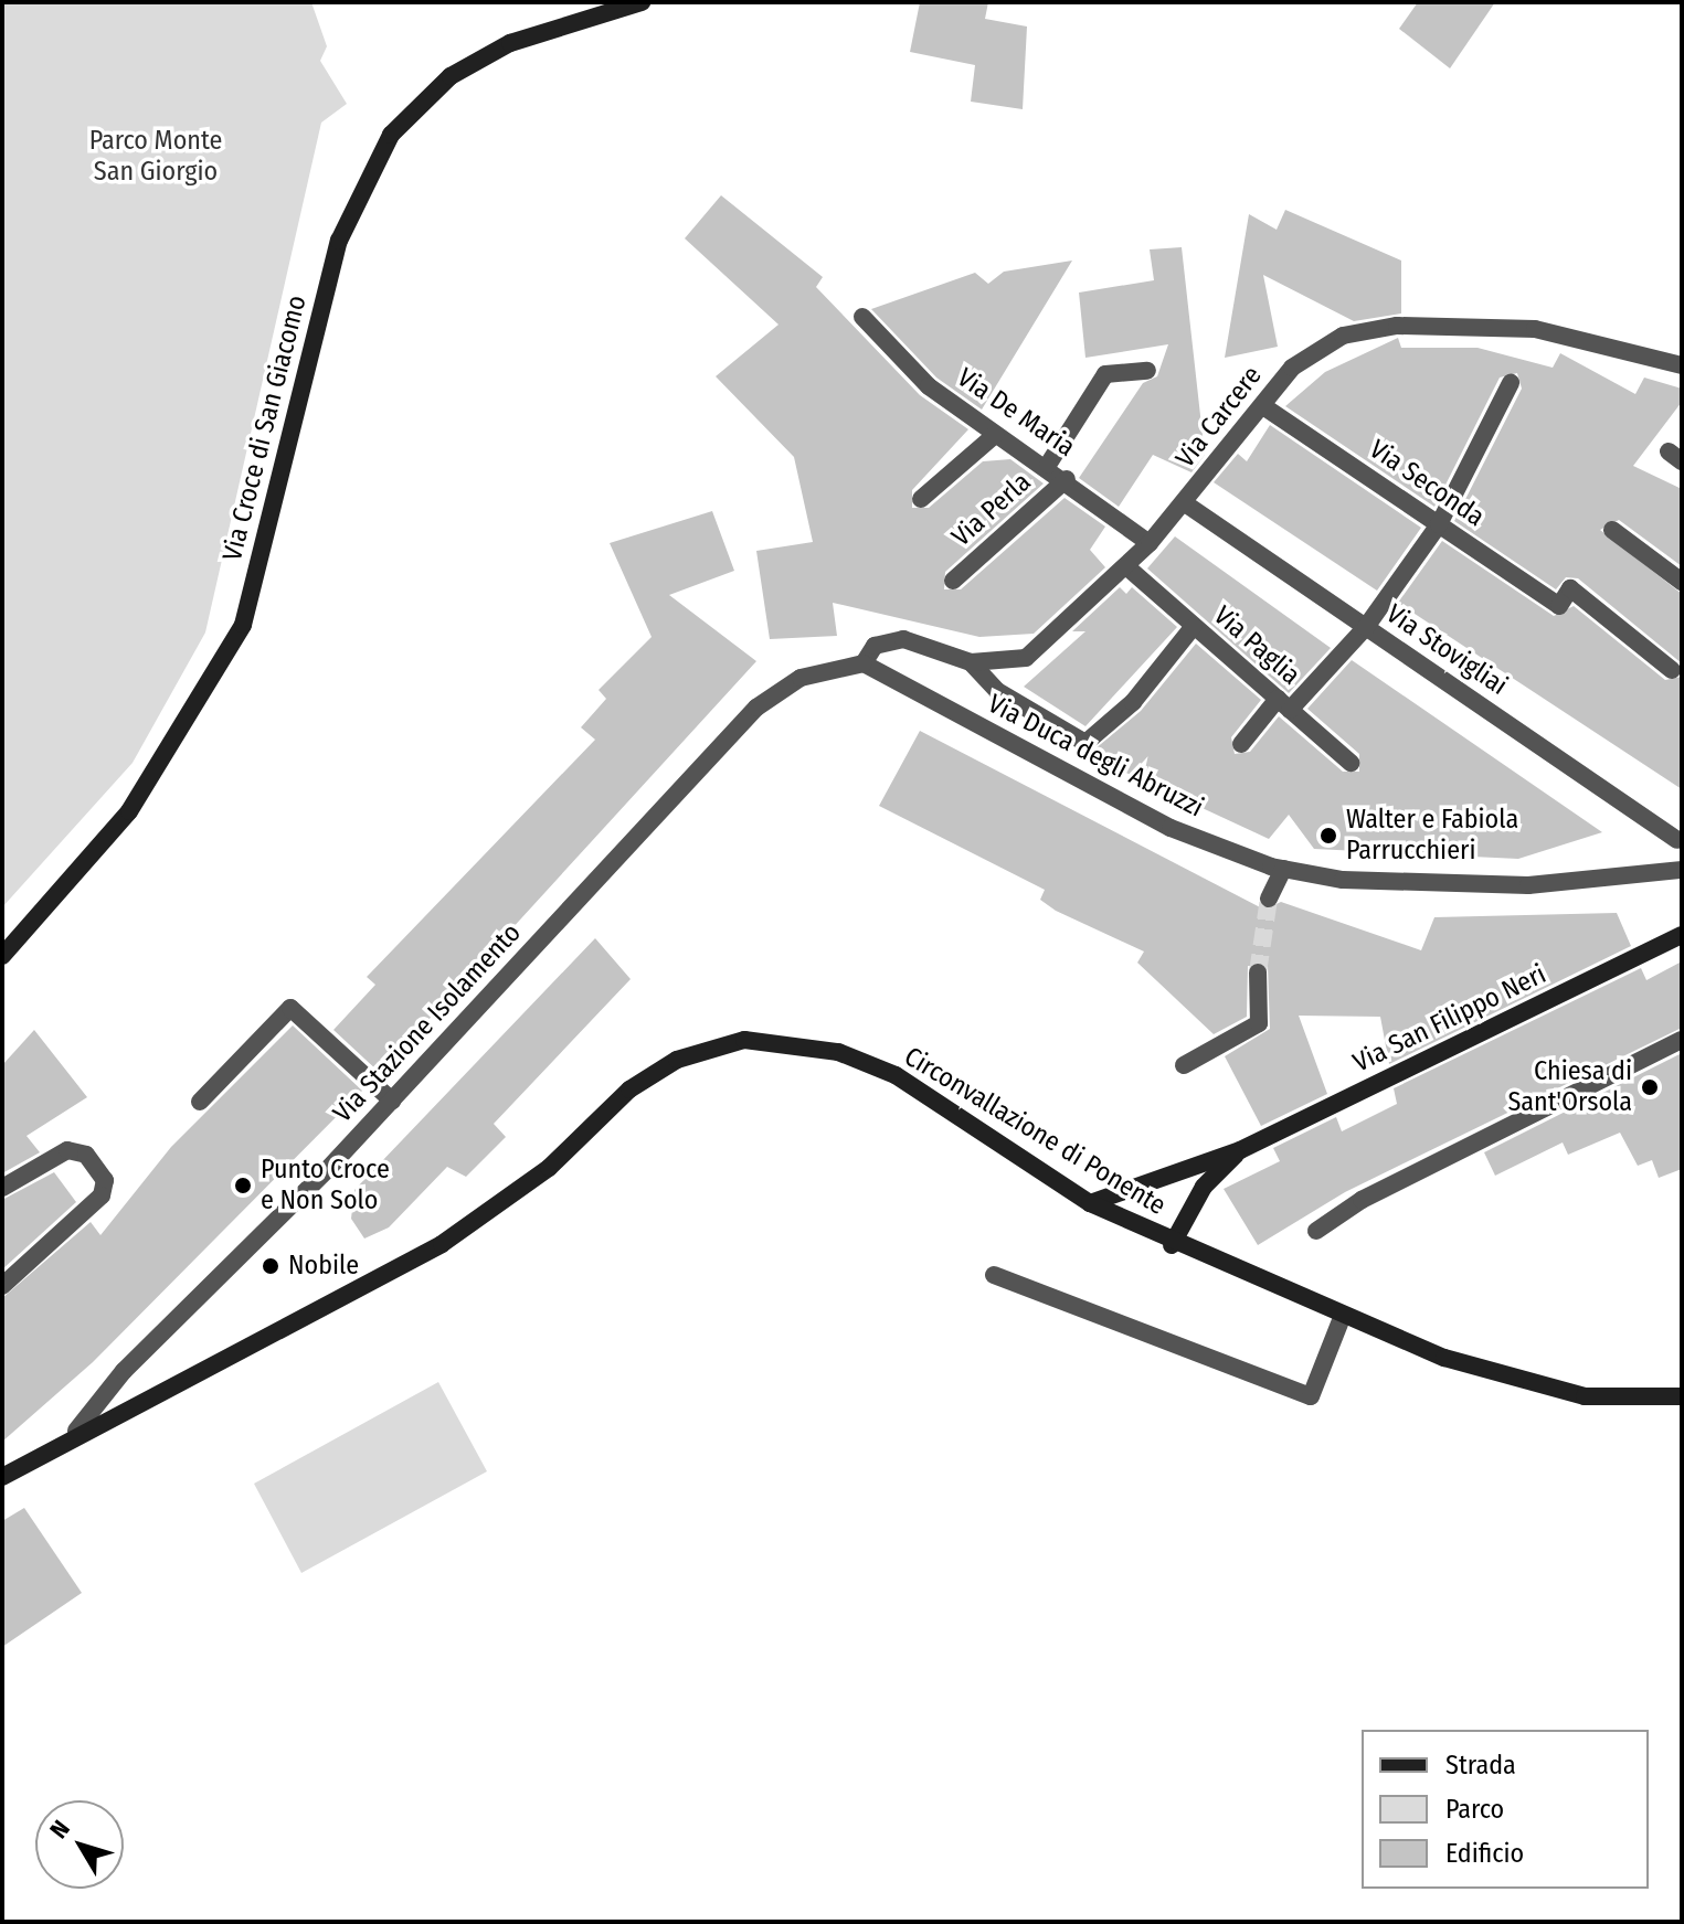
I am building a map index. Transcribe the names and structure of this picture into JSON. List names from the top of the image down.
{
  "streets": {
    "main road": [
      "Via Croce di San Giacomo",
      "Via San Filippo Neri",
      "Via Stazione Isolamento",
      "Circonvallazione di Ponente"
    ],
    "street": [
      "Via De Maria",
      "Via Carcere",
      "Via Seconda",
      "Via Perla",
      "Via Paglia",
      "Via Stovigliai",
      "Via Duca degli Abruzzi"
    ]
  },
  "crossings": [
    ["Via De Maria", "Via Carcere"],
    ["Via De Maria", "Via Perla"],
    ["Via Carcere", "Via Seconda"],
    ["Via Carcere", "Via Paglia"],
    ["Via Carcere", "Via Stovigliai"],
    ["Via Carcere", "Via Duca degli Abruzzi"],
    ["Via Carcere", "Via Stazione Isolamento"],
    ["Via Duca degli Abruzzi", "Via Stazione Isolamento"],
    ["Via Stazione Isolamento", "Circonvallazione di Ponente"]
  ],
  "parks": ["Parco Monte San Giorgio"],
  "places": [
    "Walter e Fabiola Parrucchieri",
    "Chiesa di Sant'Orsola",
    "Punto Croce e Non Solo",
    "Nobile"
  ],
  "legend": ["Strada", "Parco", "Edificio"],
  "north": "top left"
}
